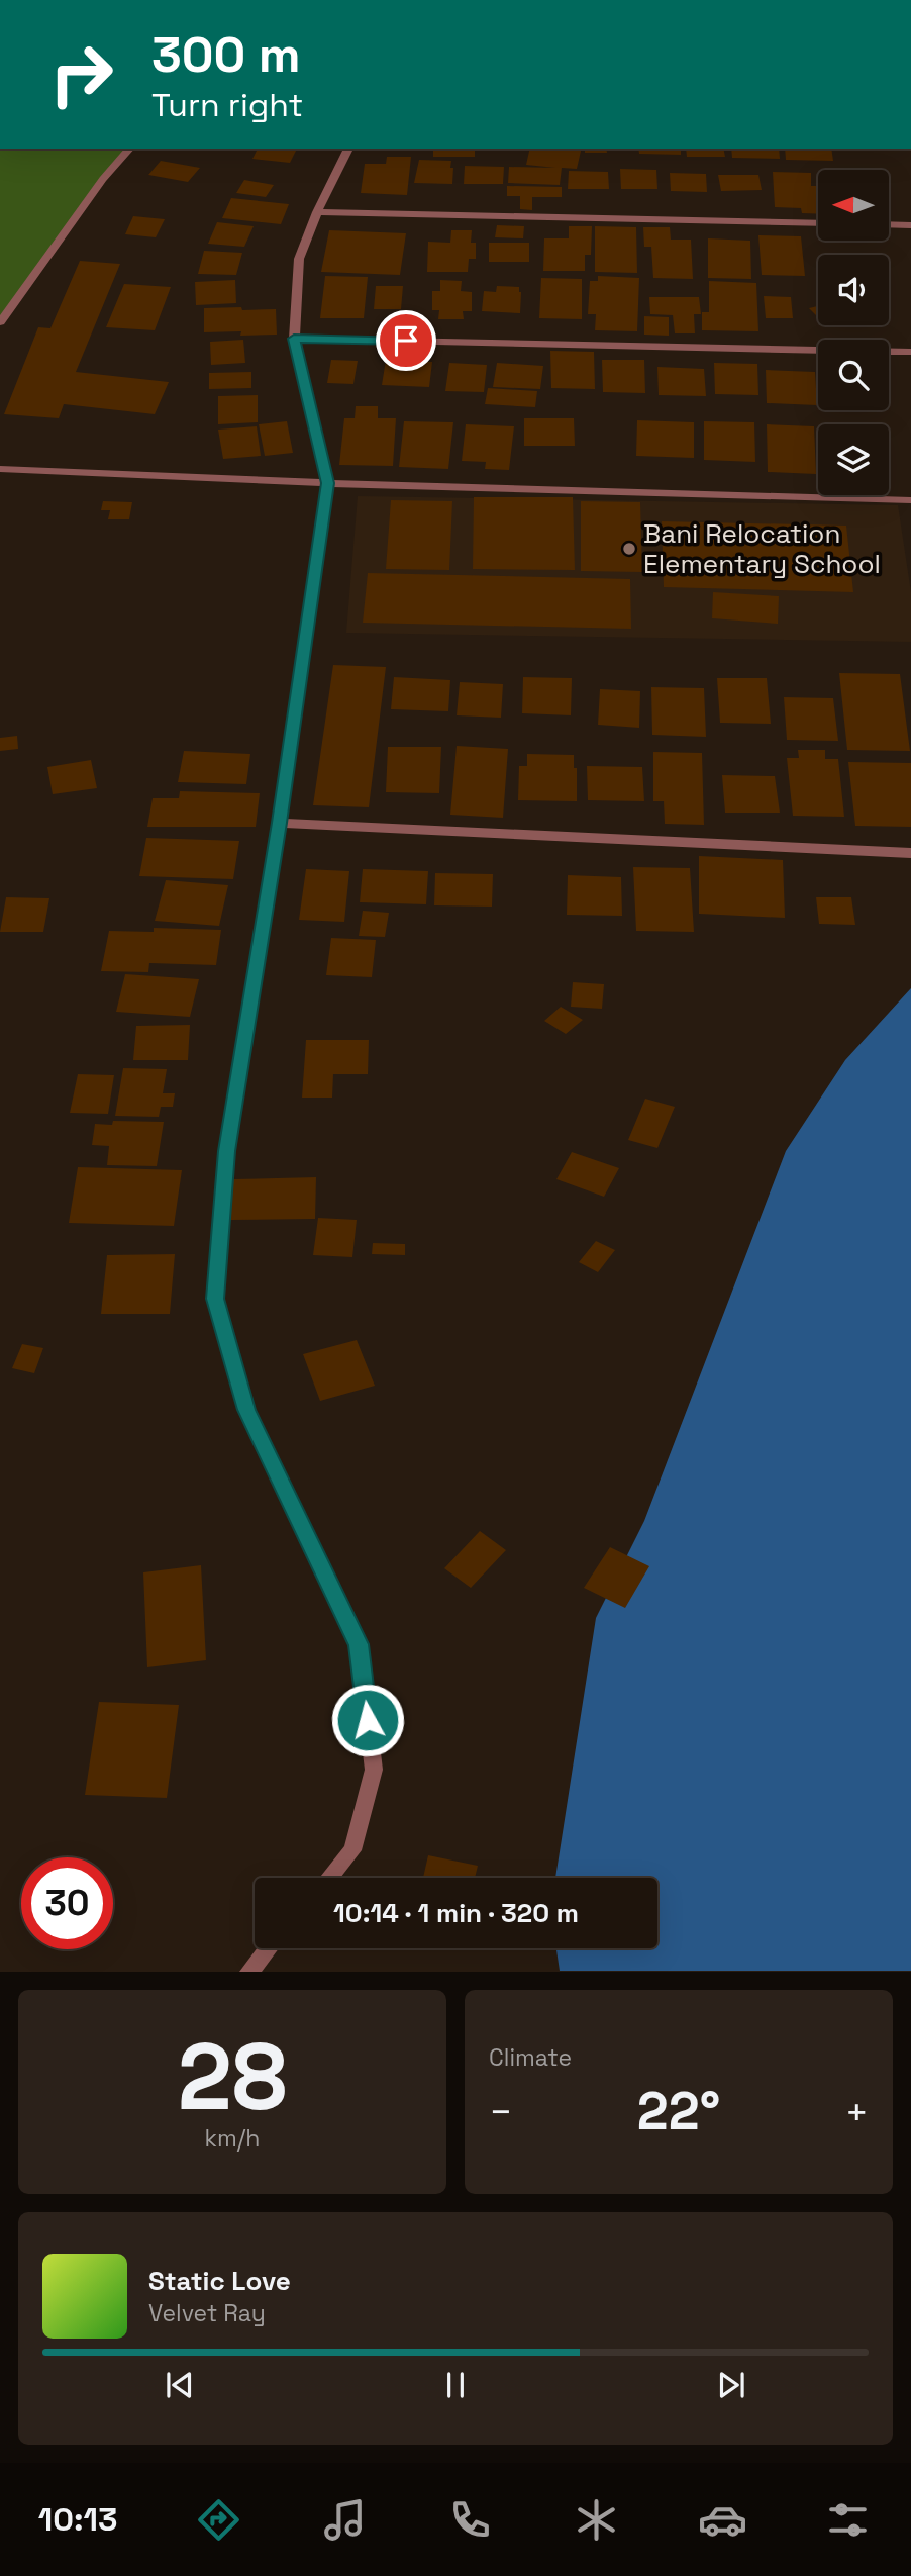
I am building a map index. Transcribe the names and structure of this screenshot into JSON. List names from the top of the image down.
{
  "places": ["Bani Relocation Elementary School"],
  "north": "left",
  "page": {
    "turn": ["300 m", "Turn right"],
    "limit": "30",
    "trip": "10:14 · 1 min · 320 m",
    "tile": [
      ["28", "km/h"],
      "Climate"
    ],
    "heat": ["−", "22°", "+"],
    "song": ["Static Love", "Velvet Ray"],
    "tabs": "10:13"
  }
}
